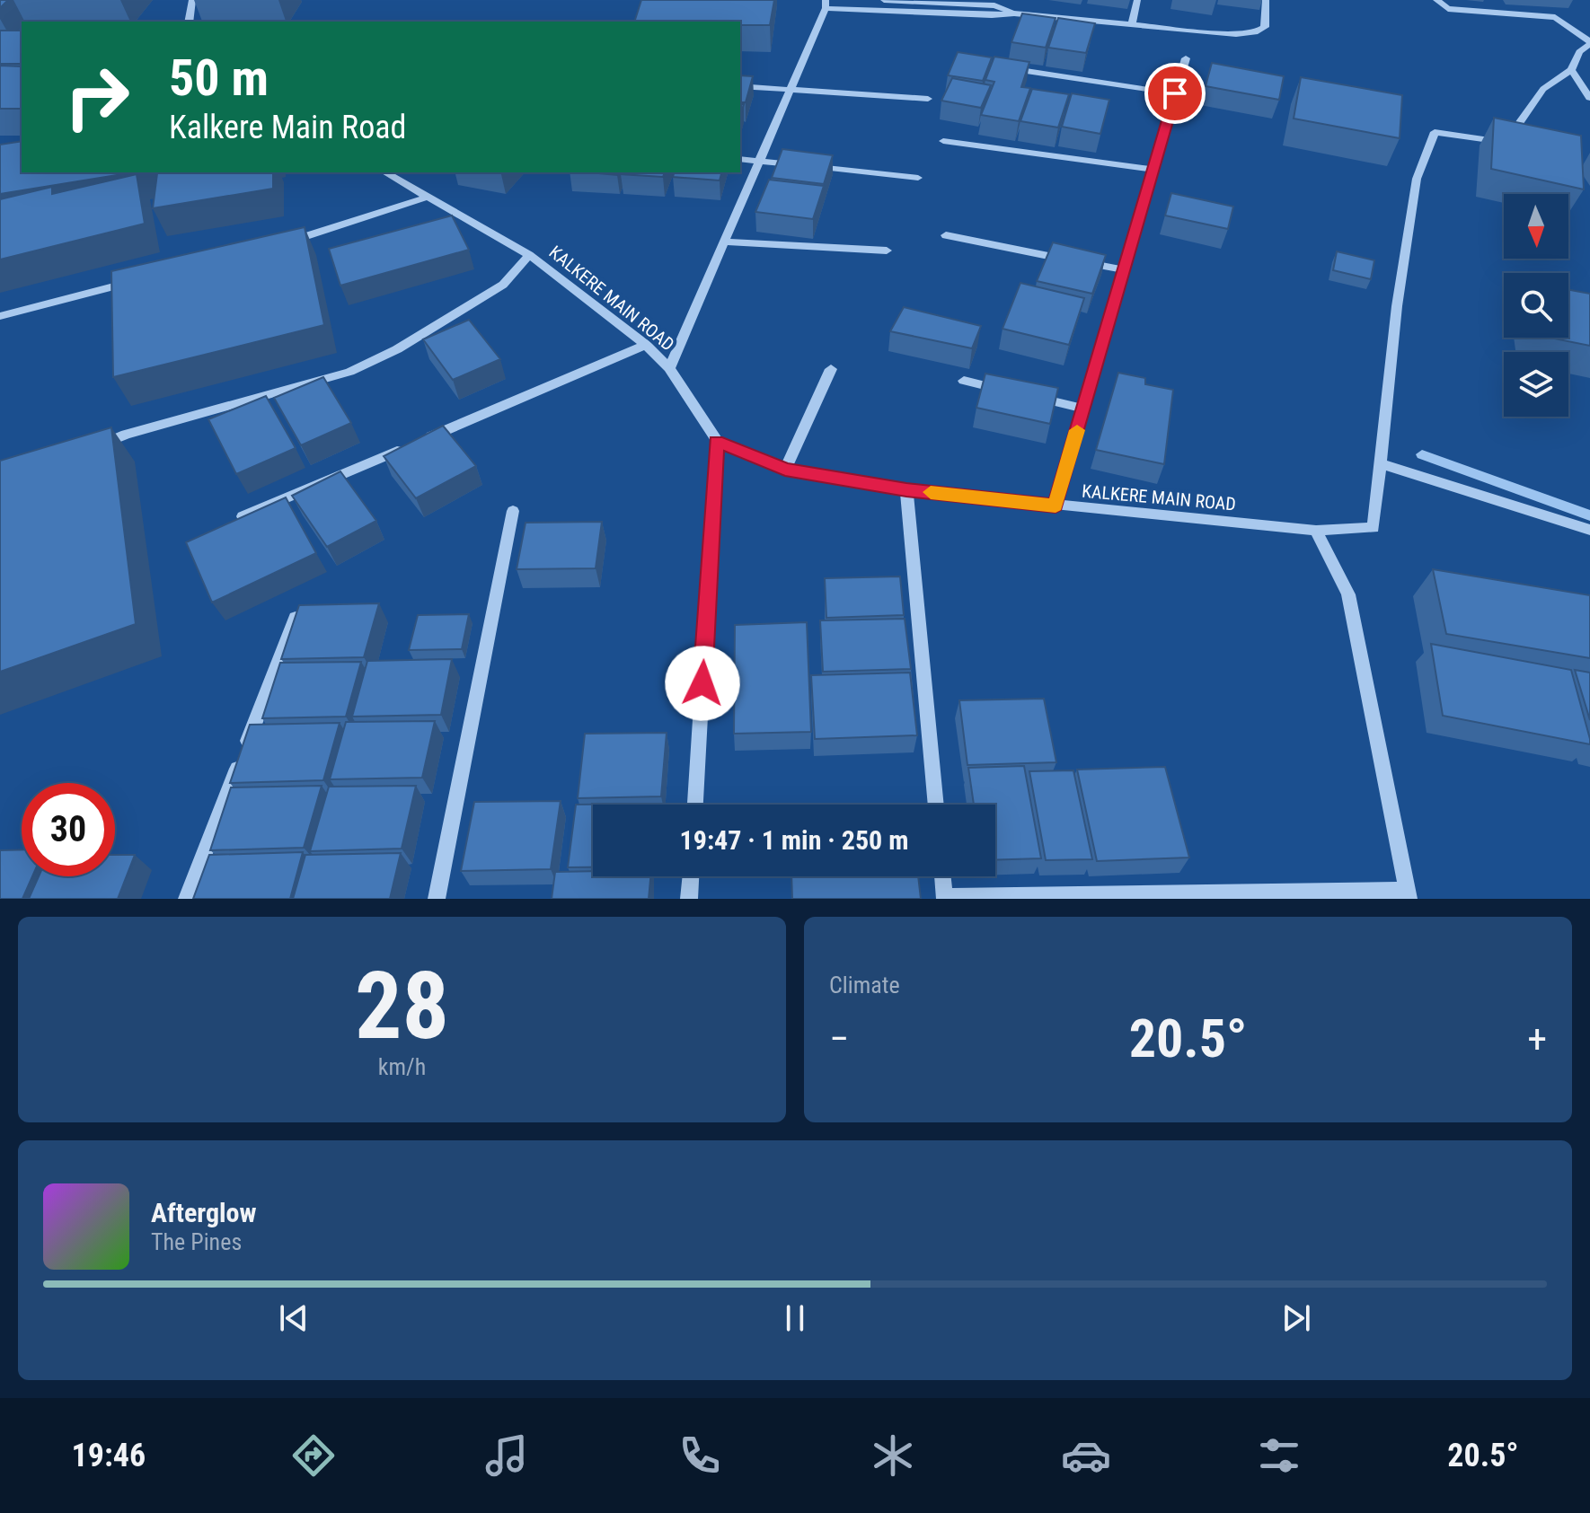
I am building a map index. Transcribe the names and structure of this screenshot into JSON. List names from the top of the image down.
{
  "streets": {
    "street": ["KALKERE MAIN ROAD"]
  },
  "north": "bottom",
  "page": {
    "turn": ["50 m", "Kalkere Main Road"],
    "limit": "30",
    "trip": "19:47 · 1 min · 250 m",
    "tile": [
      ["28", "km/h"],
      "Climate"
    ],
    "heat": ["−", "20.5°", "+"],
    "song": ["Afterglow", "The Pines"],
    "tabs": ["19:46", "20.5°"]
  }
}
